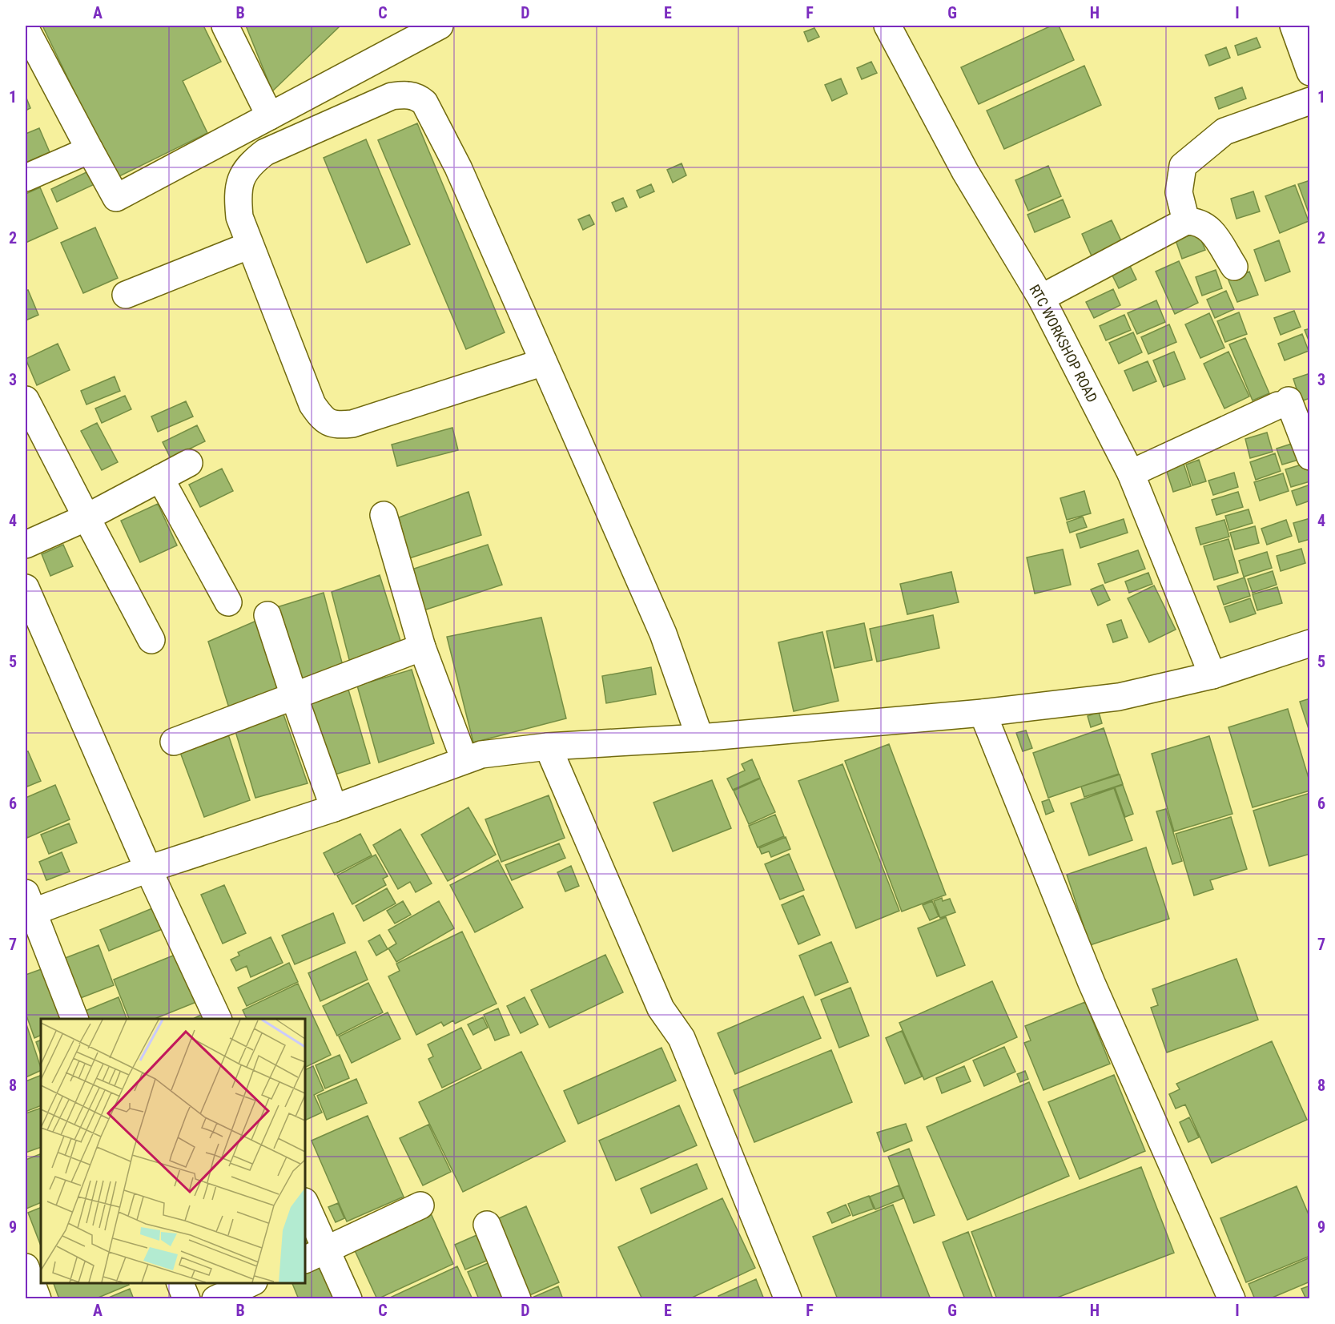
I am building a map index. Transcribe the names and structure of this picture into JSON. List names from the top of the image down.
{
  "streets": {
    "street": ["RTC WORKSHOP ROAD"]
  },
  "grid": {
    "columns": [
      "A",
      "B",
      "C",
      "D",
      "E",
      "F",
      "G",
      "H",
      "I"
    ],
    "rows": [
      "1",
      "2",
      "3",
      "4",
      "5",
      "6",
      "7",
      "8",
      "9"
    ]
  }
}
